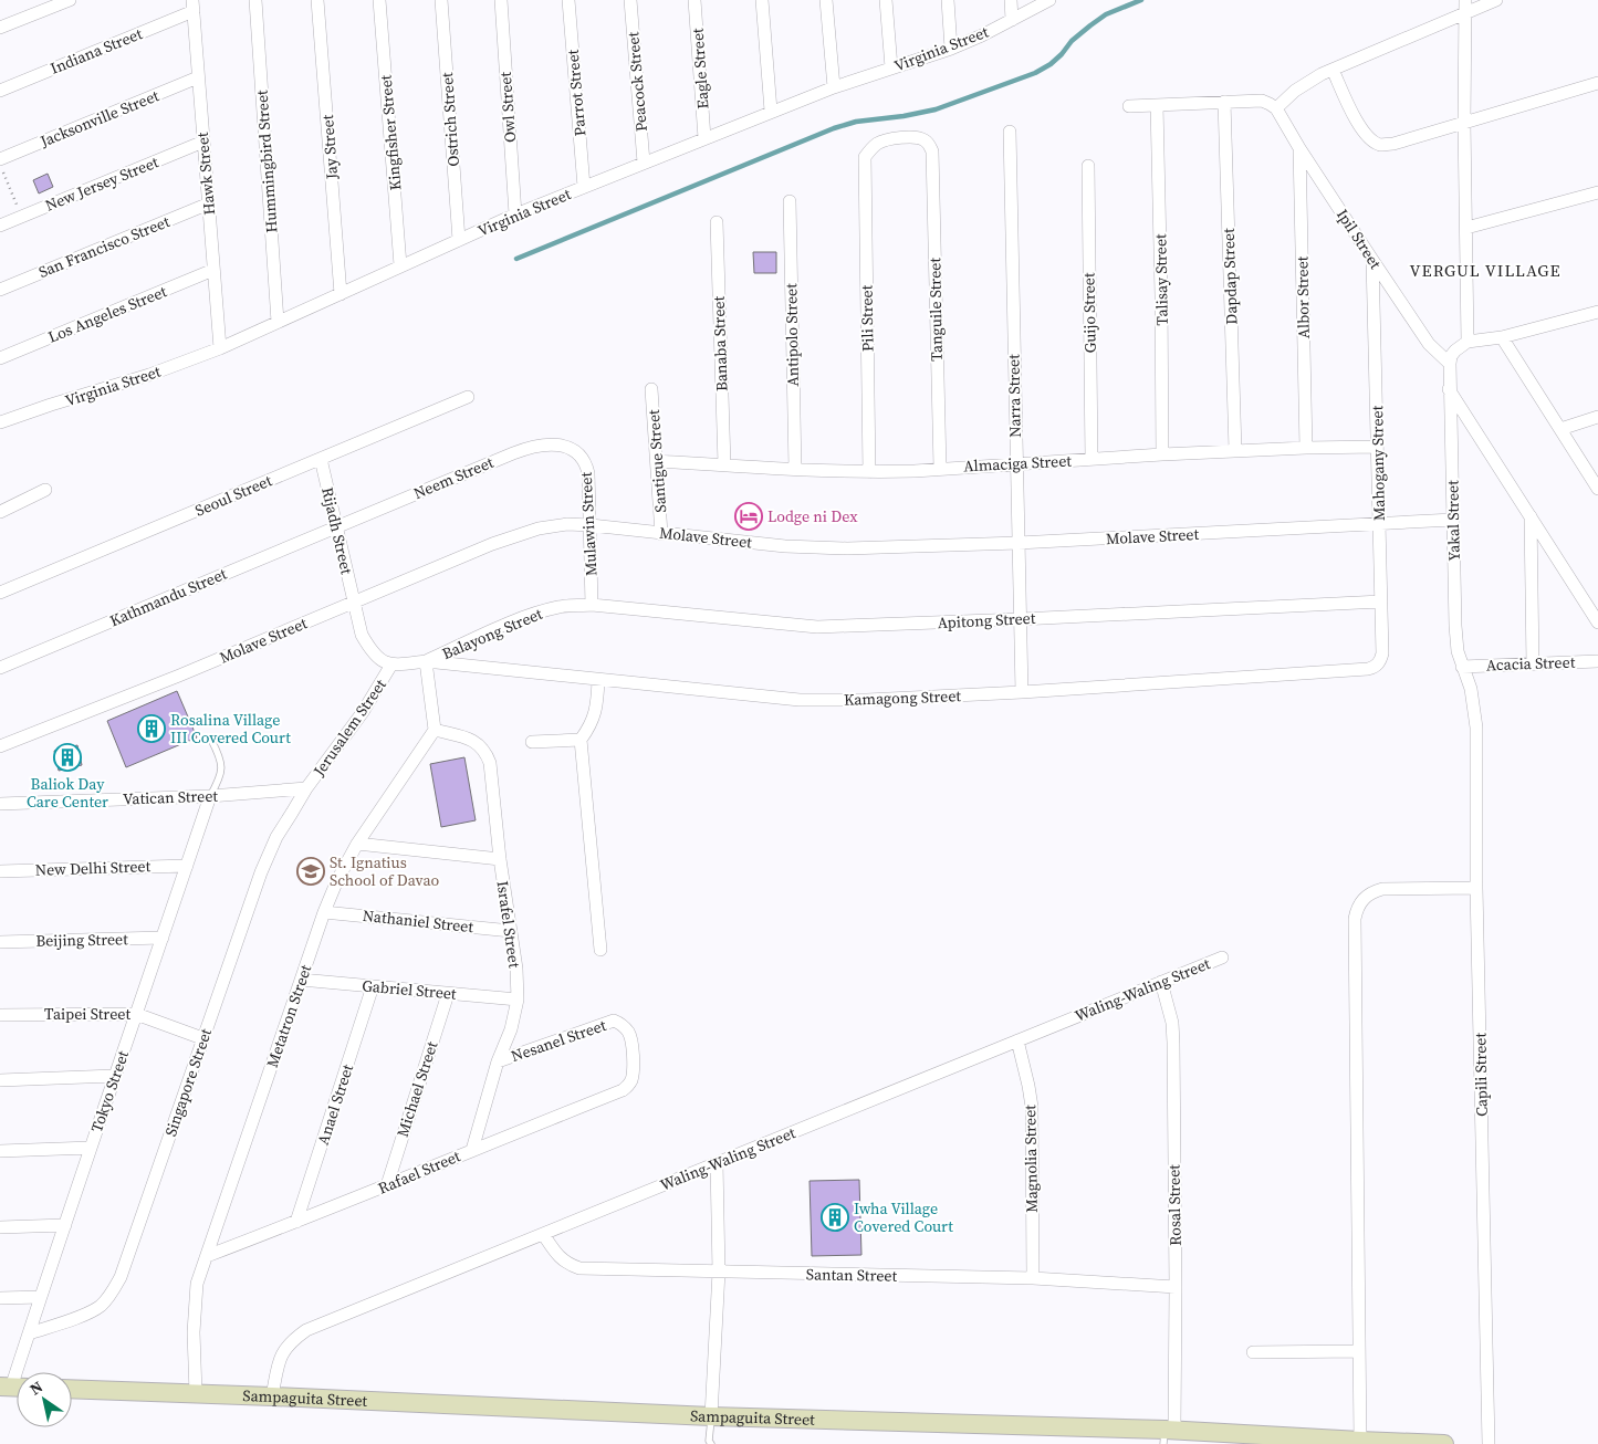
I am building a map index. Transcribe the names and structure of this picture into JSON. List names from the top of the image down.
{
  "streets": {
    "street": [
      "Virginia Street",
      "Indiana Street",
      "Eagle Street",
      "Peacock Street",
      "Parrot Street",
      "Owl Street",
      "Jacksonville Street",
      "Ostrich Street",
      "Kingfisher Street",
      "Jay Street",
      "Hummingbird Street",
      "Hawk Street",
      "New Jersey Street",
      "Ipil Street",
      "San Francisco Street",
      "Dapdap Street",
      "Talisay Street",
      "Albor Street",
      "Tanguile Street",
      "Guijo Street",
      "Los Angeles Street",
      "Pili Street",
      "Antipolo Street",
      "Banaba Street",
      "Narra Street",
      "Santigue Street",
      "Almaciga Street",
      "Mahogany Street",
      "Neem Street",
      "Seoul Street",
      "Yakal Street",
      "Mulawin Street",
      "Rijadh Street",
      "Molave Street",
      "Kathmandu Street",
      "Apitong Street",
      "Balayong Street",
      "Acacia Street",
      "Kamagong Street",
      "Jerusalem Street",
      "Vatican Street",
      "New Delhi Street",
      "Nathaniel Street",
      "Israfel Street",
      "Beijing Street",
      "Gabriel Street",
      "Waling-Waling Street",
      "Taipei Street",
      "Metatron Street",
      "Nesanel Street",
      "Capili Street",
      "Singapore Street",
      "Michael Street",
      "Tokyo Street",
      "Anael Street",
      "Magnolia Street",
      "Rafael Street",
      "Rosal Street",
      "Santan Street",
      "Sampaguita Street"
    ]
  },
  "crossings": [
    ["Virginia Street", "Eagle Street"],
    ["Virginia Street", "Peacock Street"],
    ["Virginia Street", "Parrot Street"],
    ["Virginia Street", "Owl Street"],
    ["Virginia Street", "Ostrich Street"],
    ["Virginia Street", "Kingfisher Street"],
    ["Virginia Street", "Jay Street"],
    ["Virginia Street", "Hummingbird Street"],
    ["Virginia Street", "Hawk Street"],
    ["Indiana Street", "Hawk Street"],
    ["Jacksonville Street", "Hawk Street"],
    ["Hawk Street", "New Jersey Street"],
    ["Hawk Street", "San Francisco Street"],
    ["Hawk Street", "Los Angeles Street"],
    ["Ipil Street", "Albor Street"],
    ["Ipil Street", "Mahogany Street"],
    ["Ipil Street", "Yakal Street"],
    ["Dapdap Street", "Almaciga Street"],
    ["Talisay Street", "Almaciga Street"],
    ["Albor Street", "Almaciga Street"],
    ["Tanguile Street", "Pili Street"],
    ["Tanguile Street", "Almaciga Street"],
    ["Guijo Street", "Almaciga Street"],
    ["Pili Street", "Almaciga Street"],
    ["Antipolo Street", "Almaciga Street"],
    ["Banaba Street", "Almaciga Street"],
    ["Narra Street", "Almaciga Street"],
    ["Narra Street", "Molave Street"],
    ["Narra Street", "Apitong Street"],
    ["Narra Street", "Kamagong Street"],
    ["Santigue Street", "Almaciga Street"],
    ["Santigue Street", "Molave Street"],
    ["Almaciga Street", "Mahogany Street"],
    ["Mahogany Street", "Molave Street"],
    ["Mahogany Street", "Apitong Street"],
    ["Mahogany Street", "Kamagong Street"],
    ["Neem Street", "Mulawin Street"],
    ["Neem Street", "Rijadh Street"],
    ["Neem Street", "Kathmandu Street"],
    ["Seoul Street", "Rijadh Street"],
    ["Yakal Street", "Molave Street"],
    ["Yakal Street", "Acacia Street"],
    ["Yakal Street", "Capili Street"],
    ["Mulawin Street", "Molave Street"],
    ["Mulawin Street", "Apitong Street"],
    ["Mulawin Street", "Balayong Street"],
    ["Rijadh Street", "Molave Street"],
    ["Rijadh Street", "Kathmandu Street"],
    ["Rijadh Street", "Jerusalem Street"],
    ["Apitong Street", "Balayong Street"],
    ["Balayong Street", "Kamagong Street"],
    ["Jerusalem Street", "Vatican Street"],
    ["Jerusalem Street", "Singapore Street"],
    ["Vatican Street", "Singapore Street"],
    ["Vatican Street", "Tokyo Street"],
    ["New Delhi Street", "Tokyo Street"],
    ["Nathaniel Street", "Israfel Street"],
    ["Nathaniel Street", "Metatron Street"],
    ["Israfel Street", "Gabriel Street"],
    ["Israfel Street", "Metatron Street"],
    ["Israfel Street", "Nesanel Street"],
    ["Israfel Street", "Rafael Street"],
    ["Beijing Street", "Tokyo Street"],
    ["Gabriel Street", "Metatron Street"],
    ["Gabriel Street", "Michael Street"],
    ["Gabriel Street", "Anael Street"],
    ["Waling-Waling Street", "Magnolia Street"],
    ["Waling-Waling Street", "Rosal Street"],
    ["Waling-Waling Street", "Santan Street"],
    ["Waling-Waling Street", "Sampaguita Street"],
    ["Taipei Street", "Singapore Street"],
    ["Taipei Street", "Tokyo Street"],
    ["Metatron Street", "Rafael Street"],
    ["Metatron Street", "Sampaguita Street"],
    ["Nesanel Street", "Rafael Street"],
    ["Singapore Street", "Tokyo Street"],
    ["Michael Street", "Rafael Street"],
    ["Anael Street", "Rafael Street"],
    ["Magnolia Street", "Santan Street"],
    ["Rosal Street", "Santan Street"],
    ["Rosal Street", "Sampaguita Street"]
  ],
  "districts": ["VERGUL VILLAGE"],
  "places": {
    "hotel": ["Lodge ni Dex"],
    "building": ["Rosalina Village III Covered Court", "Baliok Day Care Center", "Iwha Village Covered Court"],
    "school or university": ["St. Ignatius School of Davao"]
  },
  "north": "top left"
}
